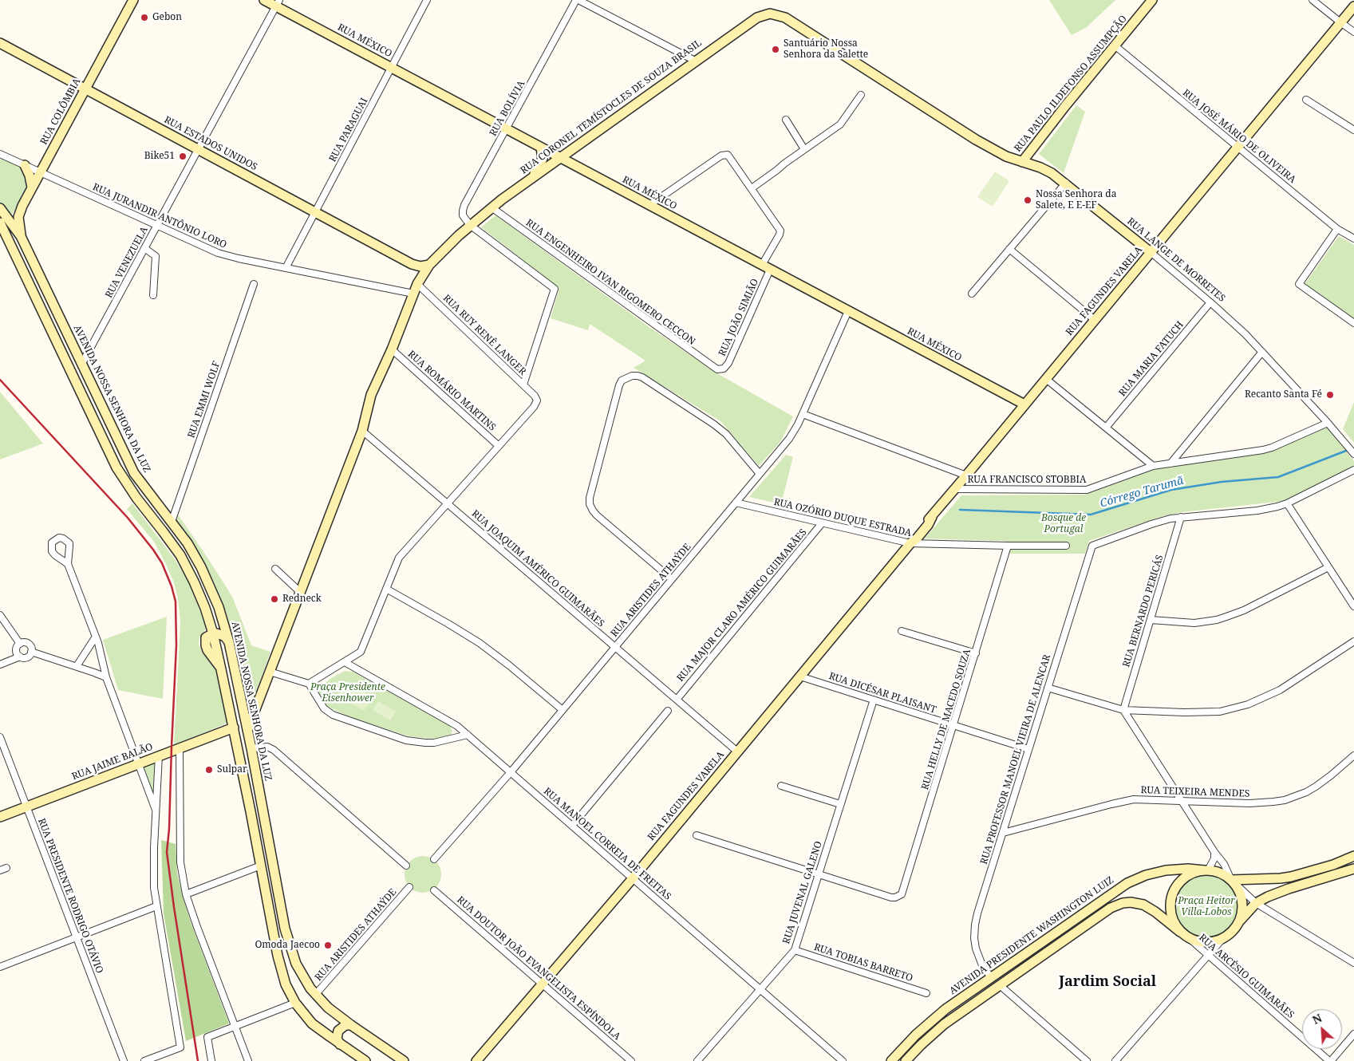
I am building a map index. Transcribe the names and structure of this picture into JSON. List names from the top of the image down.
{
  "streets": {
    "main road": [
      "RUA MÉXICO",
      "RUA PAULO ILDEFONSO ASSUMPÇÃO",
      "RUA CORONEL TEMÍSTOCLES DE SOUZA BRASIL",
      "RUA COLÔMBIA",
      "RUA ESTADOS UNIDOS",
      "RUA LANGE DE MORRETES",
      "RUA FAGUNDES VARELA",
      "AVENIDA NOSSA SENHORA DA LUZ",
      "RUA JAIME BALÃO",
      "AVENIDA PRESIDENTE WASHINGTON LUIZ"
    ],
    "street": [
      "RUA BOLÍVIA",
      "RUA PARAGUAI",
      "RUA JOSÉ MÁRIO DE OLIVEIRA",
      "RUA JURANDIR ANTÔNIO LORO",
      "RUA VENEZUELA",
      "RUA ENGENHEIRO IVAN RIGOMERO CECCON",
      "RUA JOÃO SIMIÃO",
      "RUA RUY RENÊ LANGER",
      "RUA MARIA FATUCH",
      "RUA ROMÁRIO MARTINS",
      "RUA EMMI WOLF",
      "RUA FRANCISCO STOBBIA",
      "RUA OZÓRIO DUQUE ESTRADA",
      "RUA JOAQUIM AMÉRICO GUIMARÃES",
      "RUA ARISTIDES ATHAÝDE",
      "RUA MAJOR CLARO AMÉRICO GUIMARÃES",
      "RUA BERNARDO PERICÁS",
      "RUA DICÉSAR PLAISANT",
      "RUA HELLY DE MACEDO SOUZA",
      "RUA PROFESSOR MANOEL VIEIRA DE ALENCAR",
      "RUA TEIXEIRA MENDES",
      "RUA MANOEL CORREIA DE FREITAS",
      "RUA JUVENAL GALENO",
      "RUA PRESIDENTE RODRIGO OTÁVIO",
      "RUA TOBIAS BARRETO",
      "RUA DOUTOR JOÃO EVANGELISTA ESPÍNDOLA",
      "RUA ARCÉSIO GUIMARÃES"
    ]
  },
  "crossings": [
    ["RUA MÉXICO", "RUA CORONEL TEMÍSTOCLES DE SOUZA BRASIL"],
    ["RUA MÉXICO", "RUA BOLÍVIA"],
    ["RUA MÉXICO", "RUA PARAGUAI"],
    ["RUA MÉXICO", "RUA VENEZUELA"],
    ["RUA MÉXICO", "RUA FAGUNDES VARELA"],
    ["RUA MÉXICO", "RUA JOÃO SIMIÃO"],
    ["RUA MÉXICO", "RUA ARISTIDES ATHAÝDE"],
    ["RUA PAULO ILDEFONSO ASSUMPÇÃO", "RUA JOSÉ MÁRIO DE OLIVEIRA"],
    ["RUA PAULO ILDEFONSO ASSUMPÇÃO", "RUA LANGE DE MORRETES"],
    ["RUA CORONEL TEMÍSTOCLES DE SOUZA BRASIL", "RUA BOLÍVIA"],
    ["RUA CORONEL TEMÍSTOCLES DE SOUZA BRASIL", "RUA ESTADOS UNIDOS"],
    ["RUA CORONEL TEMÍSTOCLES DE SOUZA BRASIL", "RUA JURANDIR ANTÔNIO LORO"],
    ["RUA CORONEL TEMÍSTOCLES DE SOUZA BRASIL", "RUA LANGE DE MORRETES"],
    ["RUA CORONEL TEMÍSTOCLES DE SOUZA BRASIL", "RUA ENGENHEIRO IVAN RIGOMERO CECCON"],
    ["RUA CORONEL TEMÍSTOCLES DE SOUZA BRASIL", "RUA RUY RENÊ LANGER"],
    ["RUA CORONEL TEMÍSTOCLES DE SOUZA BRASIL", "RUA ROMÁRIO MARTINS"],
    ["RUA CORONEL TEMÍSTOCLES DE SOUZA BRASIL", "AVENIDA NOSSA SENHORA DA LUZ"],
    ["RUA CORONEL TEMÍSTOCLES DE SOUZA BRASIL", "RUA JOAQUIM AMÉRICO GUIMARÃES"],
    ["RUA COLÔMBIA", "RUA ESTADOS UNIDOS"],
    ["RUA COLÔMBIA", "RUA JURANDIR ANTÔNIO LORO"],
    ["RUA COLÔMBIA", "AVENIDA NOSSA SENHORA DA LUZ"],
    ["RUA PARAGUAI", "RUA ESTADOS UNIDOS"],
    ["RUA PARAGUAI", "RUA JURANDIR ANTÔNIO LORO"],
    ["RUA JOSÉ MÁRIO DE OLIVEIRA", "RUA FAGUNDES VARELA"],
    ["RUA ESTADOS UNIDOS", "RUA VENEZUELA"],
    ["RUA JURANDIR ANTÔNIO LORO", "RUA VENEZUELA"],
    ["RUA LANGE DE MORRETES", "RUA FAGUNDES VARELA"],
    ["RUA LANGE DE MORRETES", "RUA MARIA FATUCH"],
    ["RUA LANGE DE MORRETES", "RUA FRANCISCO STOBBIA"],
    ["RUA VENEZUELA", "AVENIDA NOSSA SENHORA DA LUZ"],
    ["RUA ENGENHEIRO IVAN RIGOMERO CECCON", "RUA JOÃO SIMIÃO"],
    ["RUA FAGUNDES VARELA", "RUA FRANCISCO STOBBIA"],
    ["RUA FAGUNDES VARELA", "RUA OZÓRIO DUQUE ESTRADA"],
    ["RUA FAGUNDES VARELA", "RUA JOAQUIM AMÉRICO GUIMARÃES"],
    ["RUA FAGUNDES VARELA", "RUA DICÉSAR PLAISANT"],
    ["RUA FAGUNDES VARELA", "RUA MANOEL CORREIA DE FREITAS"],
    ["RUA FAGUNDES VARELA", "RUA DOUTOR JOÃO EVANGELISTA ESPÍNDOLA"],
    ["RUA RUY RENÊ LANGER", "RUA ROMÁRIO MARTINS"],
    ["AVENIDA NOSSA SENHORA DA LUZ", "RUA EMMI WOLF"],
    ["AVENIDA NOSSA SENHORA DA LUZ", "RUA ARISTIDES ATHAÝDE"],
    ["RUA OZÓRIO DUQUE ESTRADA", "RUA ARISTIDES ATHAÝDE"],
    ["RUA OZÓRIO DUQUE ESTRADA", "RUA MAJOR CLARO AMÉRICO GUIMARÃES"],
    ["RUA OZÓRIO DUQUE ESTRADA", "RUA HELLY DE MACEDO SOUZA"],
    ["RUA JOAQUIM AMÉRICO GUIMARÃES", "RUA ARISTIDES ATHAÝDE"],
    ["RUA JOAQUIM AMÉRICO GUIMARÃES", "RUA MAJOR CLARO AMÉRICO GUIMARÃES"],
    ["RUA ARISTIDES ATHAÝDE", "RUA MANOEL CORREIA DE FREITAS"],
    ["RUA BERNARDO PERICÁS", "RUA PROFESSOR MANOEL VIEIRA DE ALENCAR"],
    ["RUA DICÉSAR PLAISANT", "RUA HELLY DE MACEDO SOUZA"],
    ["RUA DICÉSAR PLAISANT", "RUA PROFESSOR MANOEL VIEIRA DE ALENCAR"],
    ["RUA DICÉSAR PLAISANT", "RUA JUVENAL GALENO"],
    ["RUA HELLY DE MACEDO SOUZA", "RUA JUVENAL GALENO"],
    ["RUA PROFESSOR MANOEL VIEIRA DE ALENCAR", "RUA TEIXEIRA MENDES"],
    ["RUA PROFESSOR MANOEL VIEIRA DE ALENCAR", "AVENIDA PRESIDENTE WASHINGTON LUIZ"],
    ["RUA JAIME BALÃO", "RUA PRESIDENTE RODRIGO OTÁVIO"],
    ["RUA MANOEL CORREIA DE FREITAS", "RUA JUVENAL GALENO"],
    ["RUA JUVENAL GALENO", "RUA TOBIAS BARRETO"],
    ["AVENIDA PRESIDENTE WASHINGTON LUIZ", "RUA ARCÉSIO GUIMARÃES"]
  ],
  "districts": ["Jardim Social"],
  "water": ["Córrego Tarumã"],
  "parks": ["Bosque de Portugal", "Praça Presidente Eisenhower", "Praça Heitor Villa-Lobos"],
  "places": [
    "Gebon",
    "Santuário Nossa Senhora da Salette",
    "Bike51",
    "Nossa Senhora da Salete, E E-EF",
    "Recanto Santa Fé",
    "Redneck",
    "Sulpar",
    "Omoda Jaecoo"
  ],
  "north": "top left"
}
